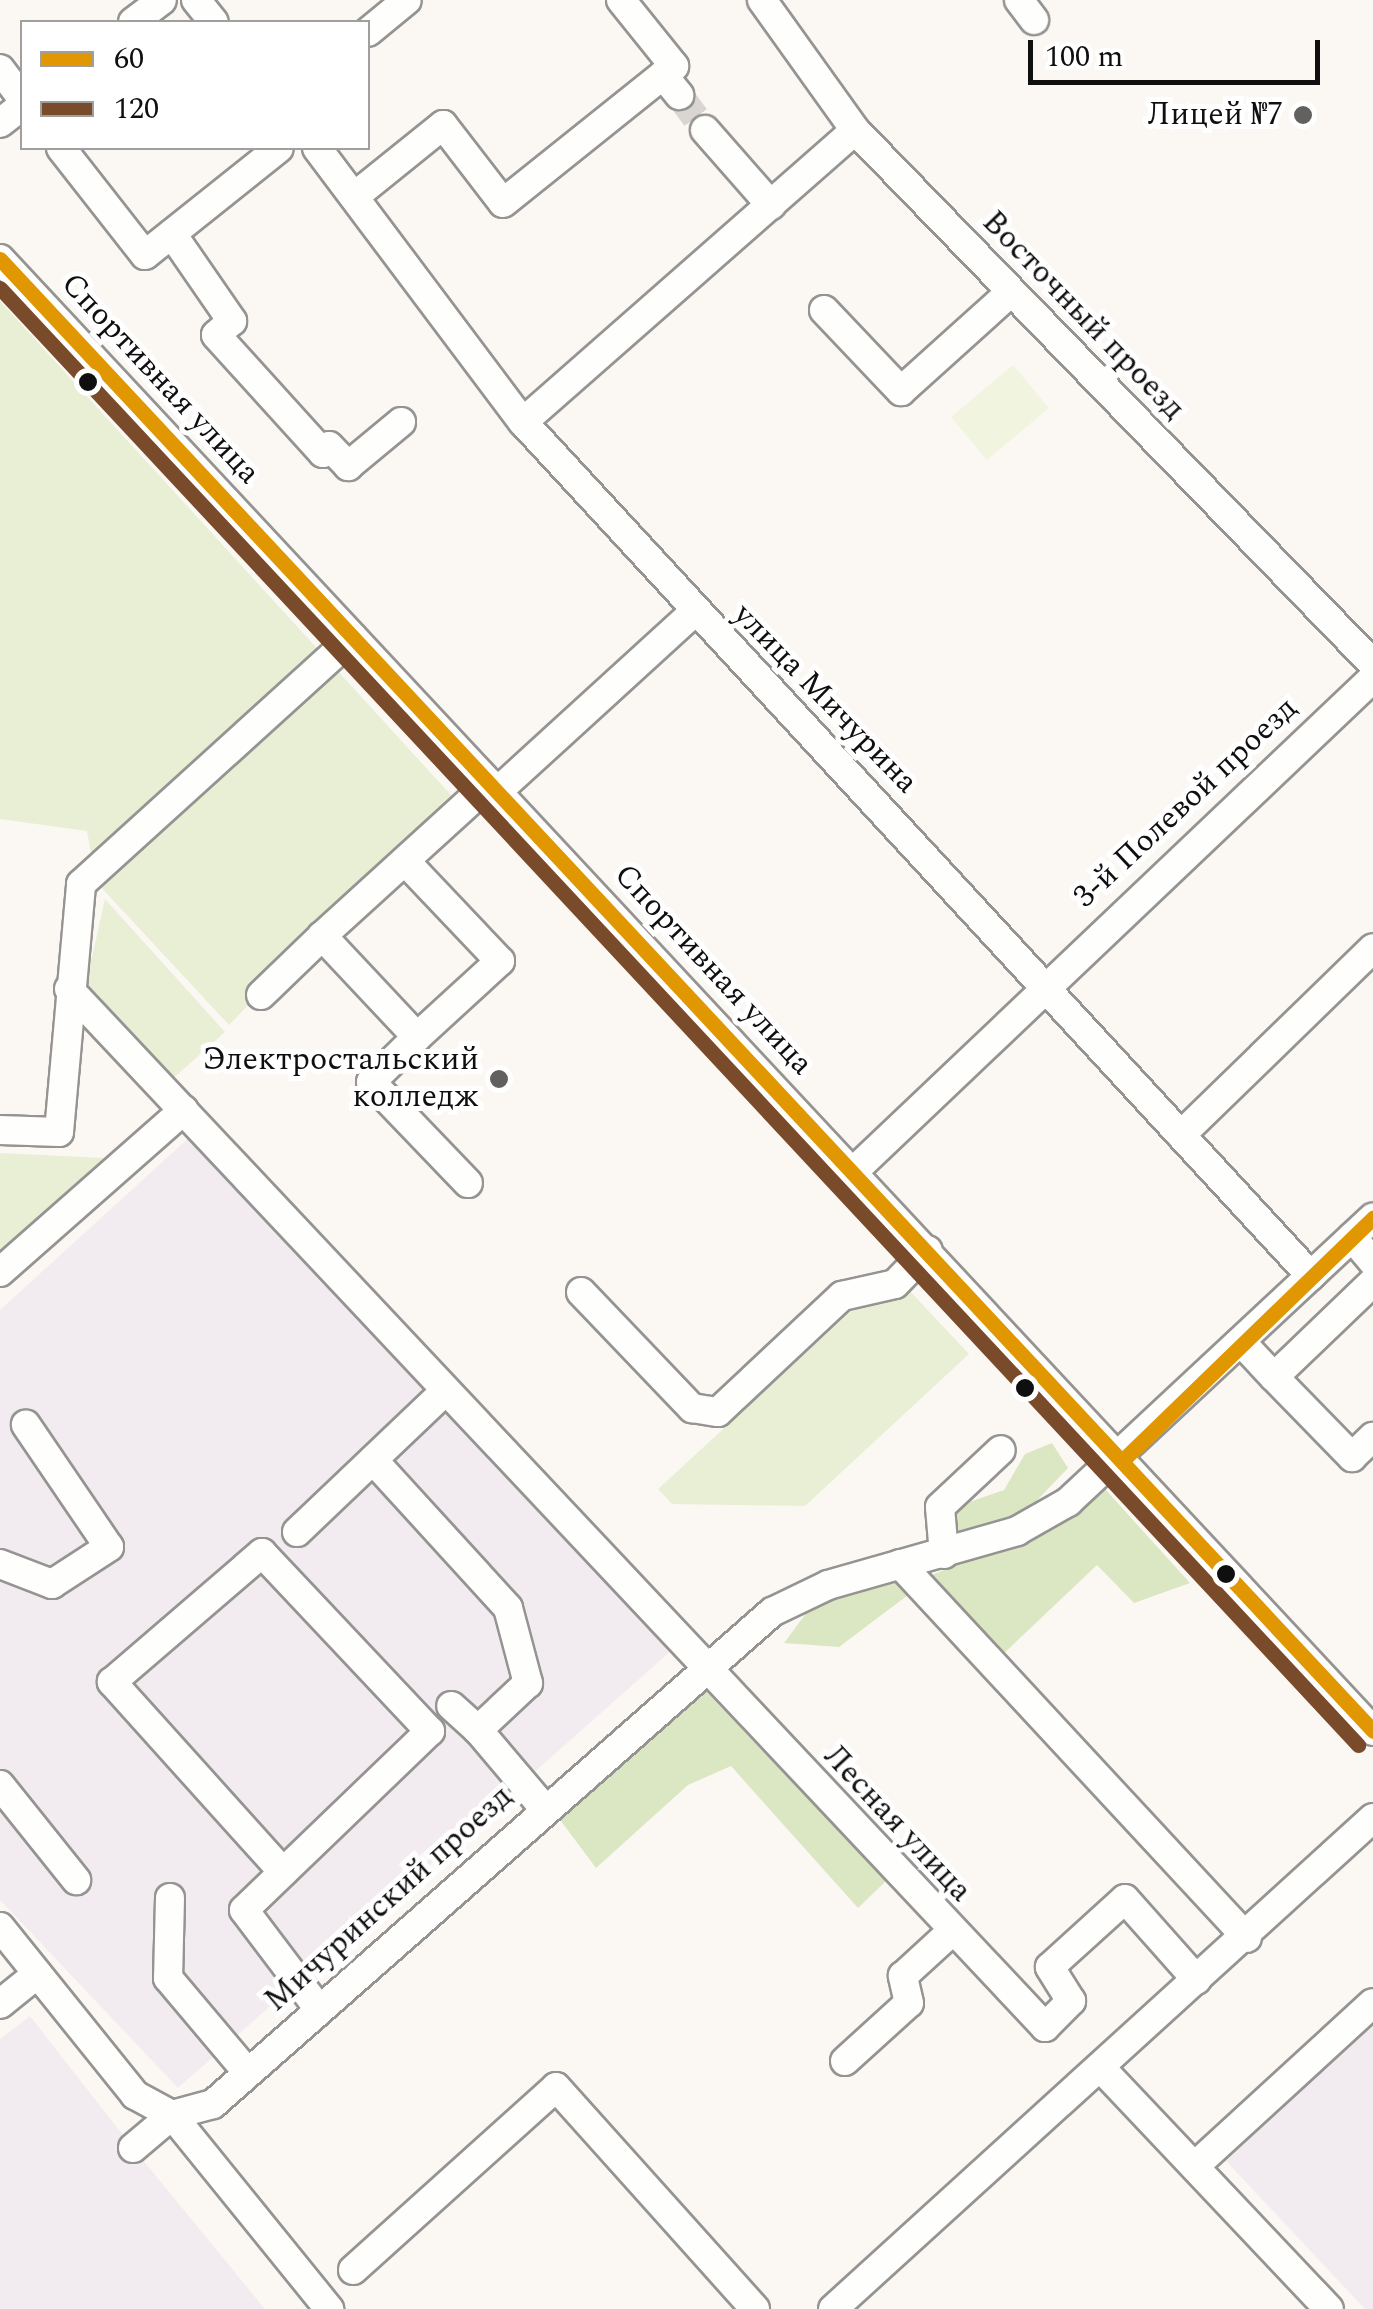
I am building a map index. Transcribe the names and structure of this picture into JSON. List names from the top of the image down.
{
  "streets": {
    "street": [
      "Восточный проезд",
      "Спортивная улица",
      "улица Мичурина",
      "3-й Полевой проезд",
      "Лесная улица",
      "Мичуринский проезд"
    ]
  },
  "crossings": [
    ["Спортивная улица", "3-й Полевой проезд"],
    ["Спортивная улица", "Мичуринский проезд"],
    ["улица Мичурина", "3-й Полевой проезд"],
    ["улица Мичурина", "Мичуринский проезд"],
    ["Лесная улица", "Мичуринский проезд"]
  ],
  "places": ["Лицей №7", "Электростальский колледж"],
  "lines": ["transit line 60", "transit line 120"],
  "legend": ["60", "120"],
  "scale_bar": "100 m"
}
